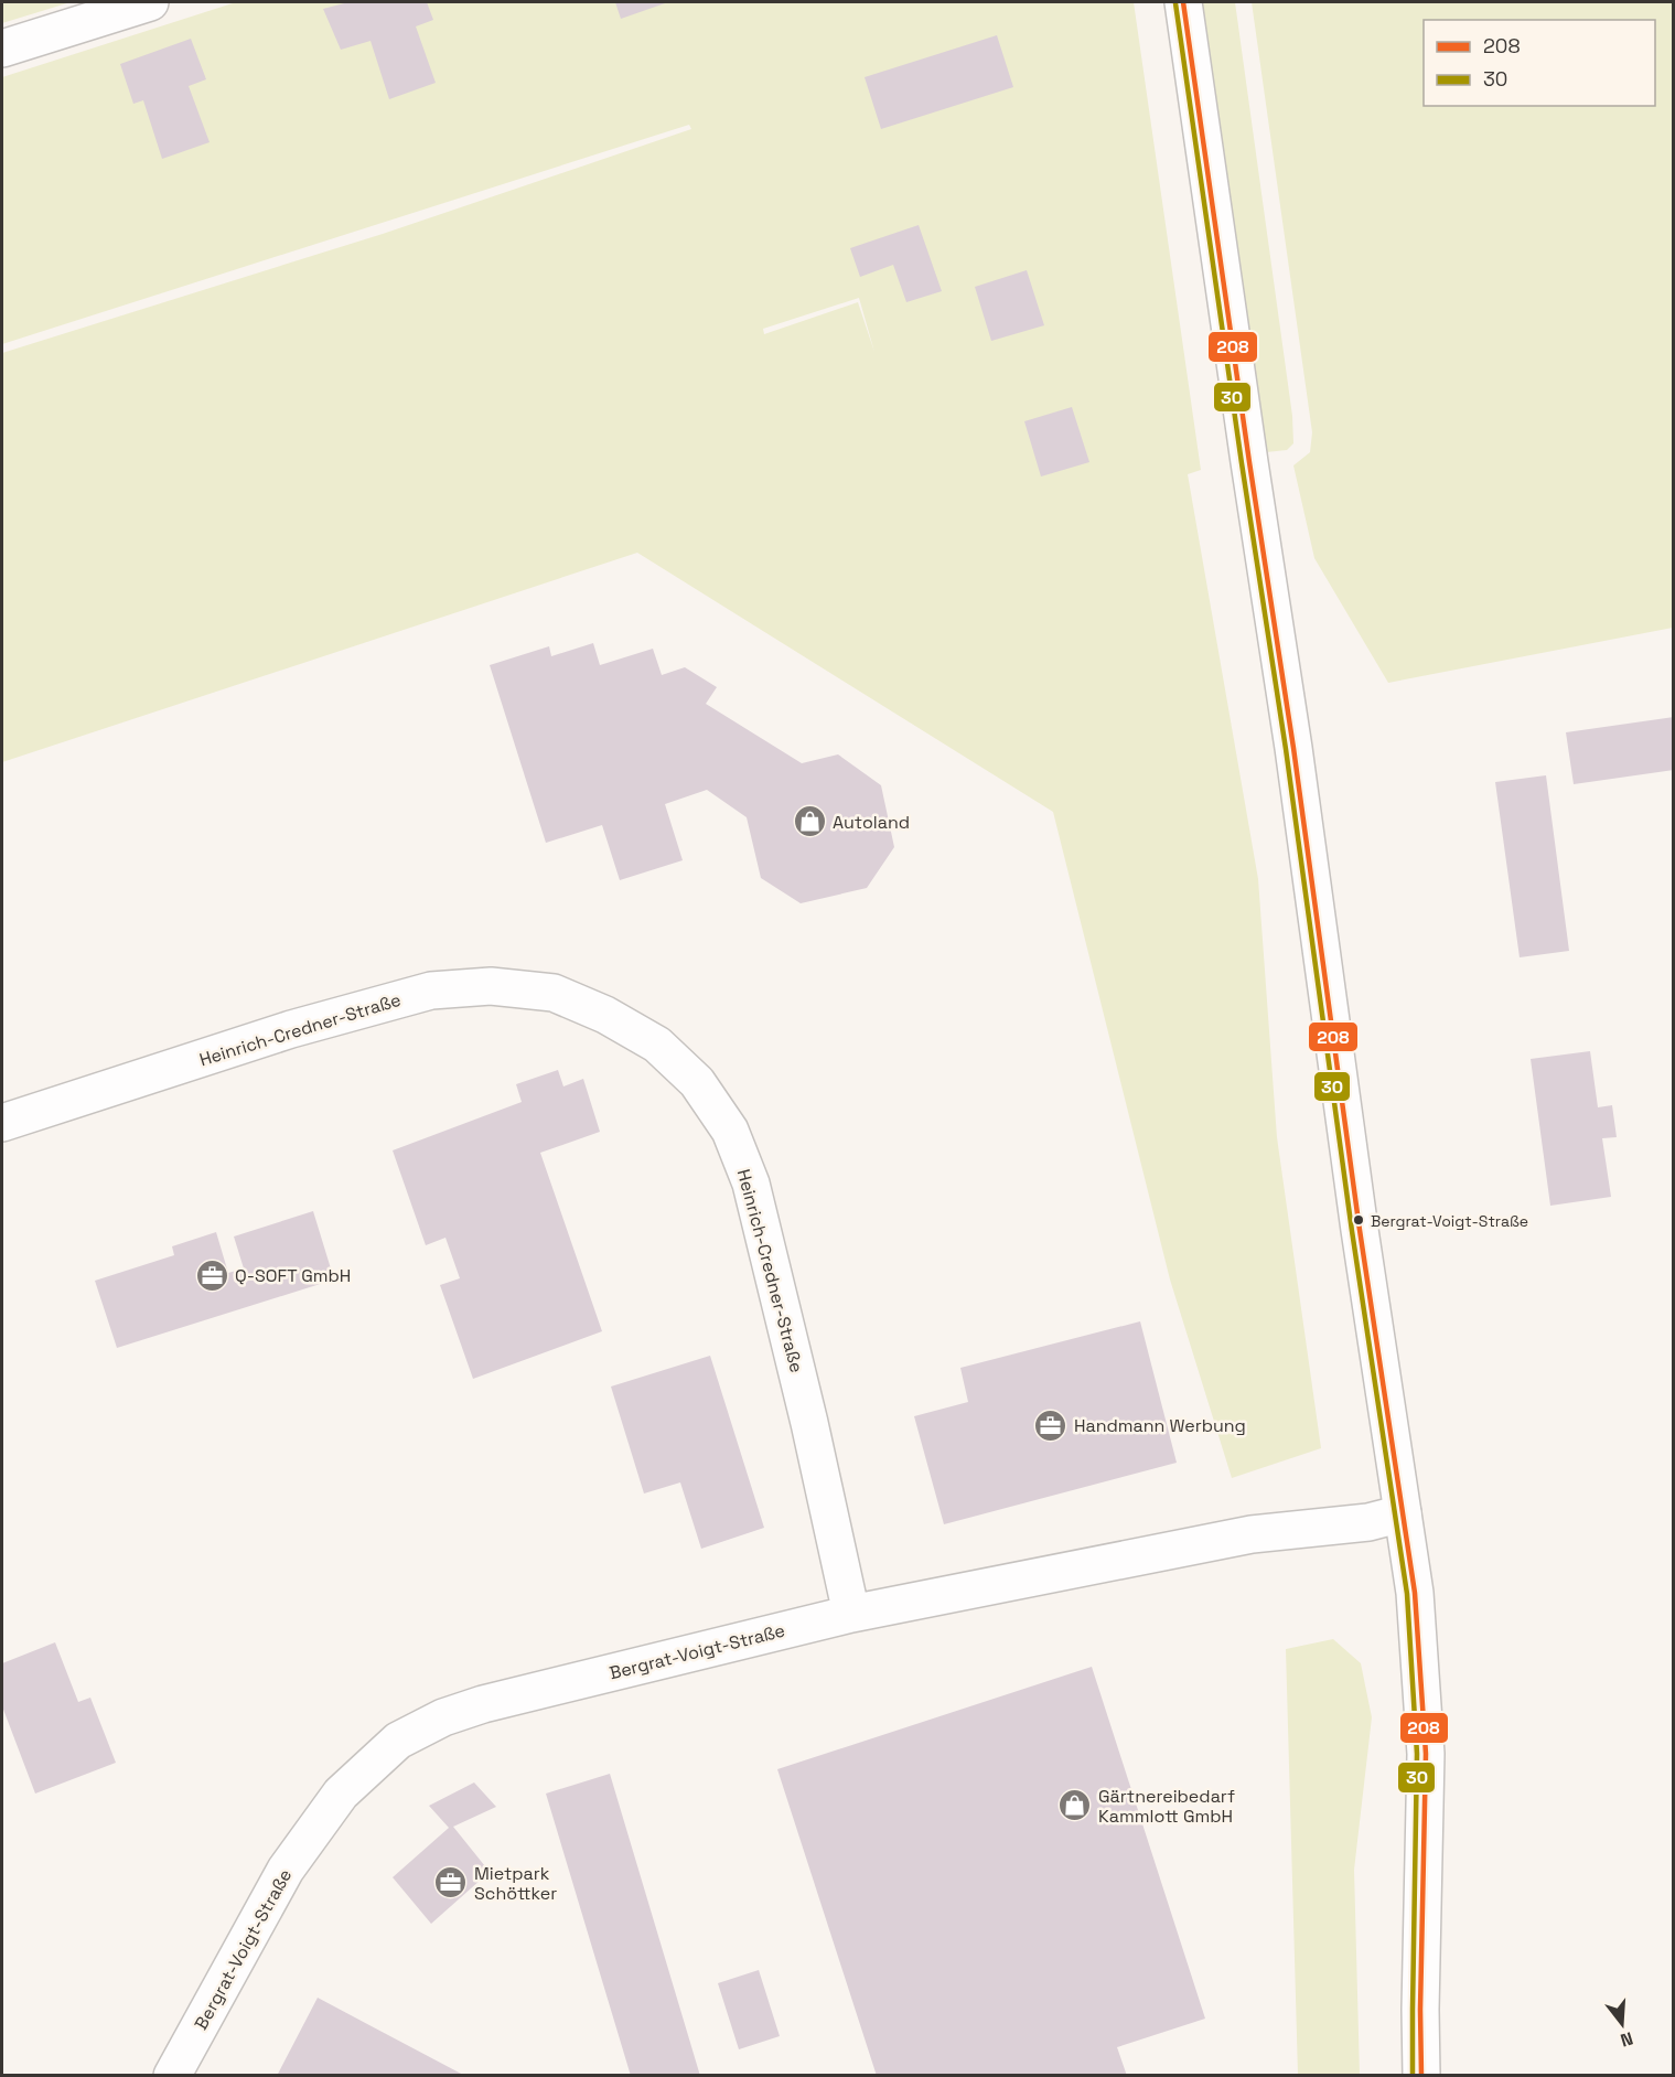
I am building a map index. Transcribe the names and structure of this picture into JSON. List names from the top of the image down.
{
  "streets": {
    "street": ["Heinrich-Credner-Straße", "Bergrat-Voigt-Straße"]
  },
  "crossings": [
    ["Heinrich-Credner-Straße", "Bergrat-Voigt-Straße"]
  ],
  "places": {
    "shop": ["Autoland", "Gärtnereibedarf Kammlott GmbH"],
    "other": ["Bergrat-Voigt-Straße"],
    "office": ["Q-SOFT GmbH", "Handmann Werbung", "Mietpark Schöttker"]
  },
  "lines": ["transit line 208", "transit line 30"],
  "legend": ["208", "30"],
  "north": "bottom"
}
